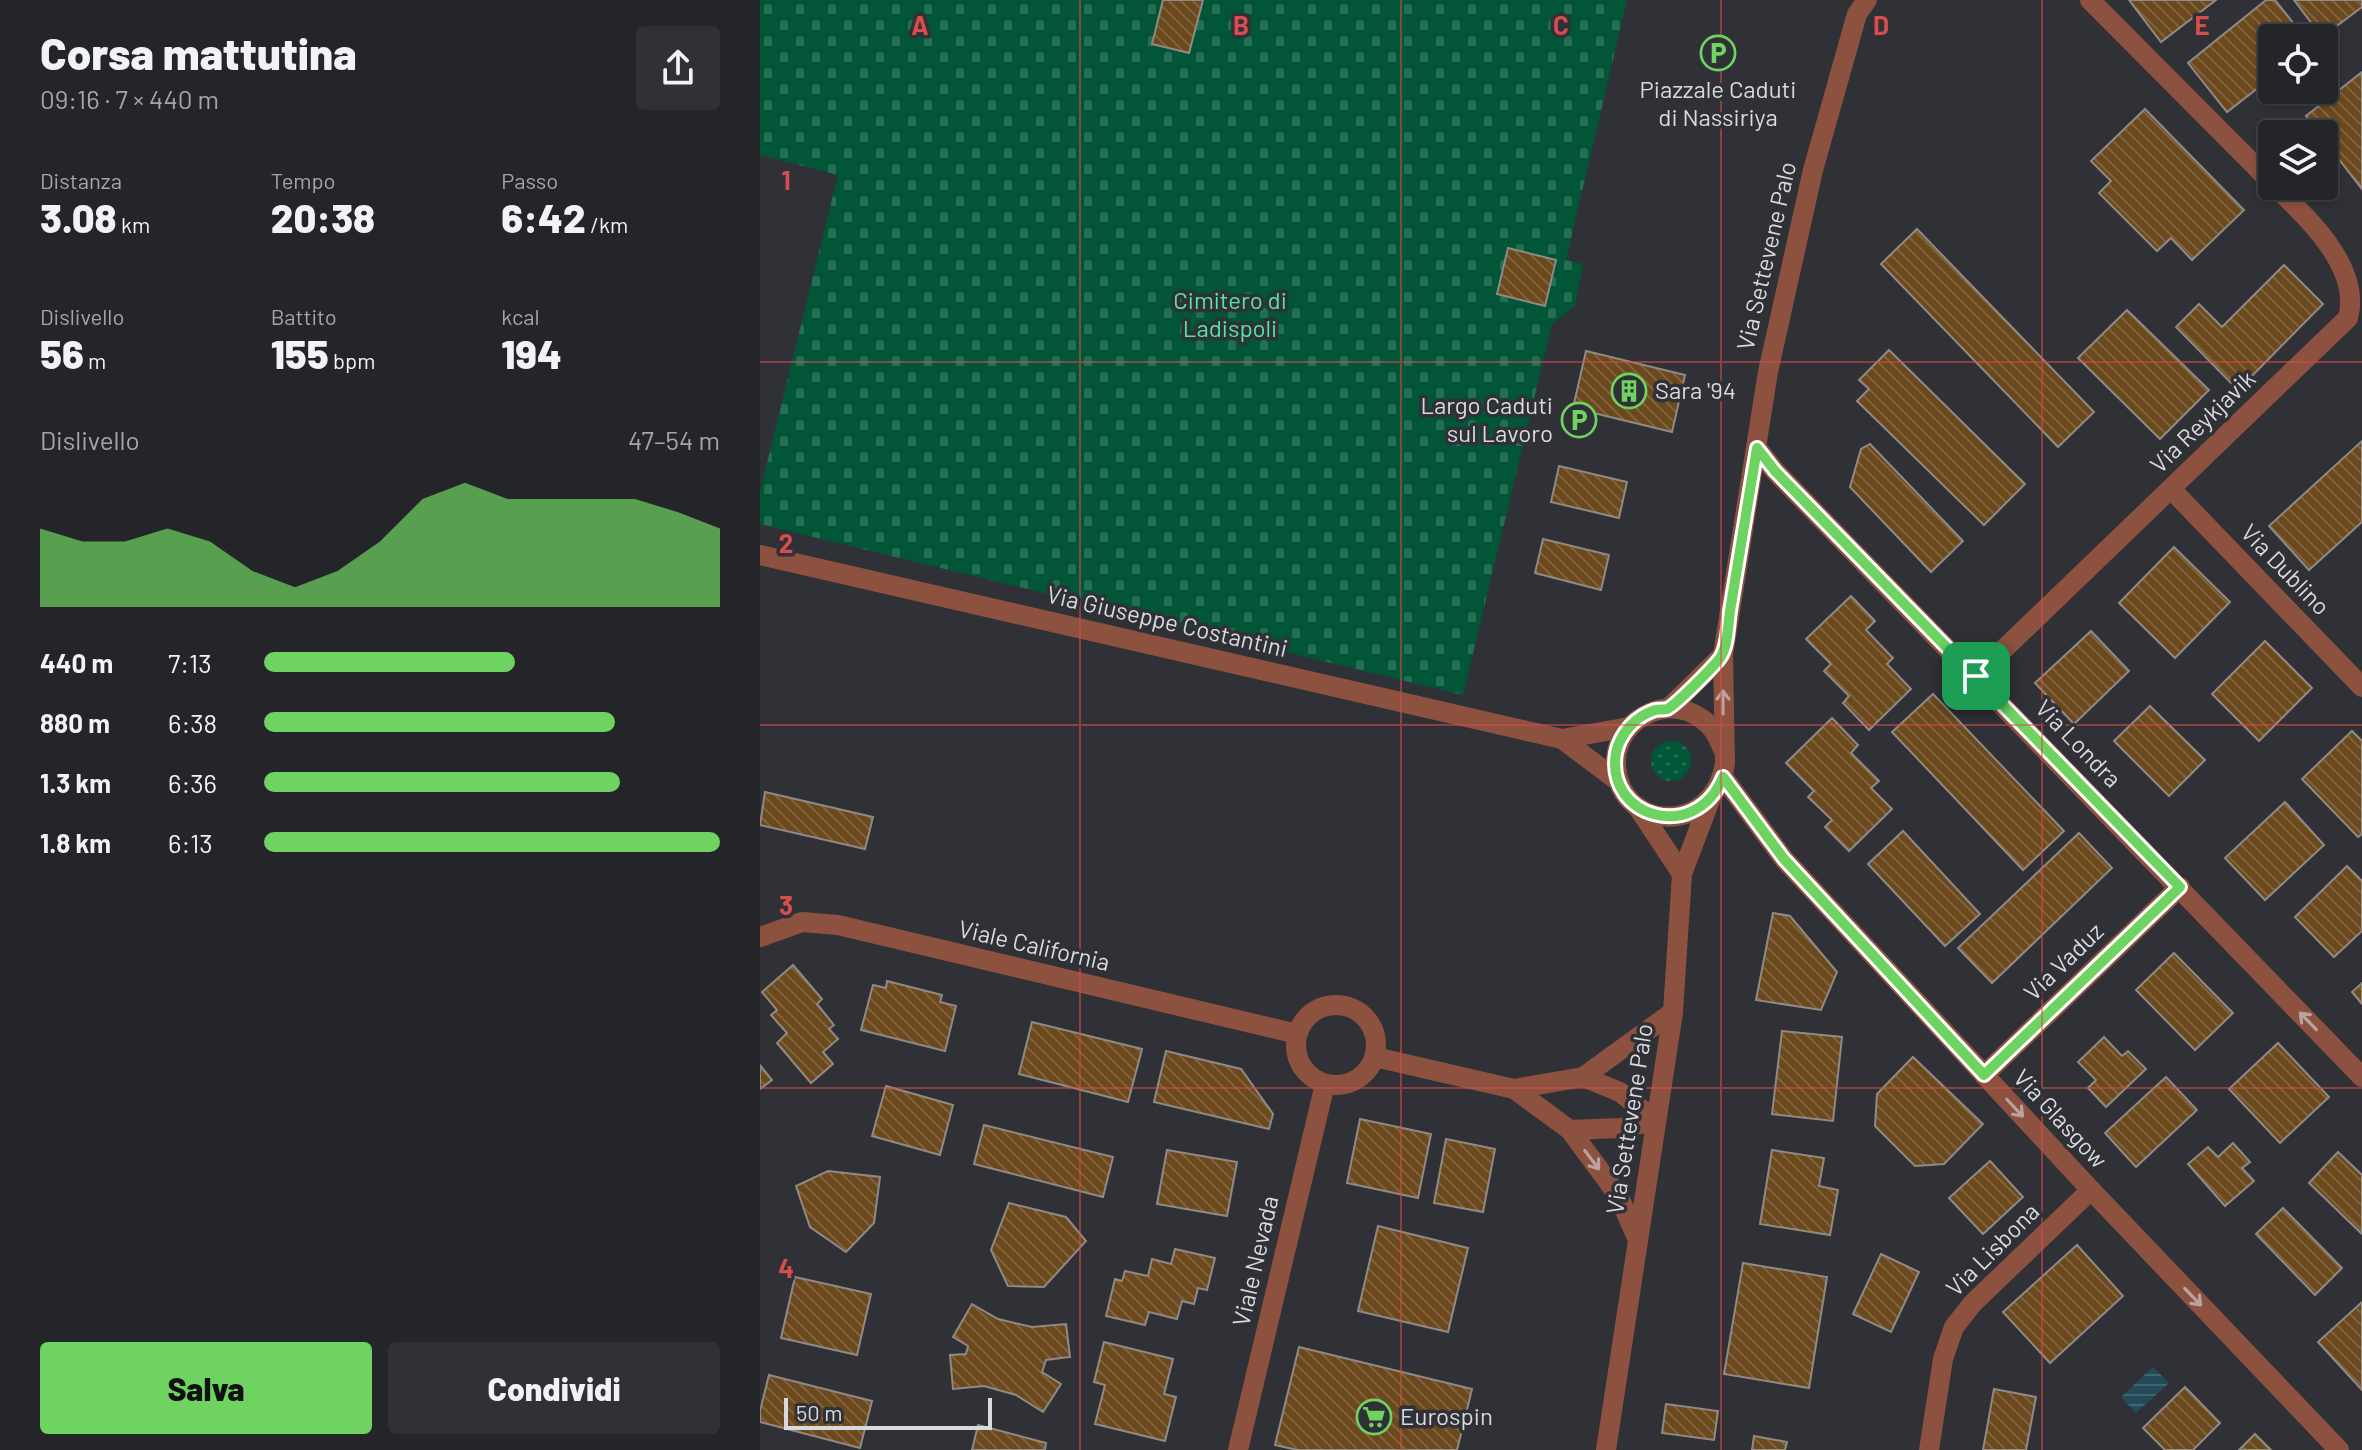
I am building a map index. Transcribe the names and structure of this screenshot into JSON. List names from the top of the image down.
{
  "streets": {
    "street": [
      "Via Settevene Palo",
      "Via Reykjavik",
      "Via Dublino",
      "Via Giuseppe Costantini",
      "Via Londra",
      "Viale California",
      "Via Vaduz",
      "Via Glasgow",
      "Via Lisbona",
      "Viale Nevada"
    ]
  },
  "crossings": [
    ["Via Settevene Palo", "Via Londra"],
    ["Via Settevene Palo", "Via Glasgow"],
    ["Via Reykjavik", "Via Dublino"],
    ["Via Reykjavik", "Via Londra"],
    ["Via Londra", "Via Vaduz"],
    ["Viale California", "Viale Nevada"],
    ["Via Vaduz", "Via Glasgow"],
    ["Via Glasgow", "Via Lisbona"]
  ],
  "one_way": ["Via Glasgow"],
  "parks": ["Cimitero di Ladispoli"],
  "places": {
    "parking": ["Piazzale Caduti di Nassiriya", "Largo Caduti sul Lavoro"],
    "building": ["Sara '94"],
    "supermarket": ["Eurospin"]
  },
  "scale_bar": "50 m",
  "page": {
    "heading": ["Corsa mattutina", "09:16 · 7 × 440 m"],
    "stats": [
      ["Distanza", "3.08 km"],
      ["Tempo", "20:38"],
      ["Passo", "6:42 /km"],
      ["Dislivello", "56 m"],
      ["Battito", "155 bpm"],
      ["kcal", "194"]
    ],
    "chart": ["Dislivello", "47–54 m"],
    "list": [
      {
        "name": "440 m",
        "note": "7:13"
      },
      {
        "name": "880 m",
        "note": "6:38"
      },
      {
        "name": "1.3 km",
        "note": "6:36"
      },
      {
        "name": "1.8 km",
        "note": "6:13"
      }
    ],
    "buttons": ["Salva", "Condividi"],
    "scale": "50 m"
  },
  "grid": {
    "columns": [
      "A",
      "B",
      "C",
      "D",
      "E"
    ],
    "rows": [
      "1",
      "2",
      "3",
      "4"
    ]
  }
}
